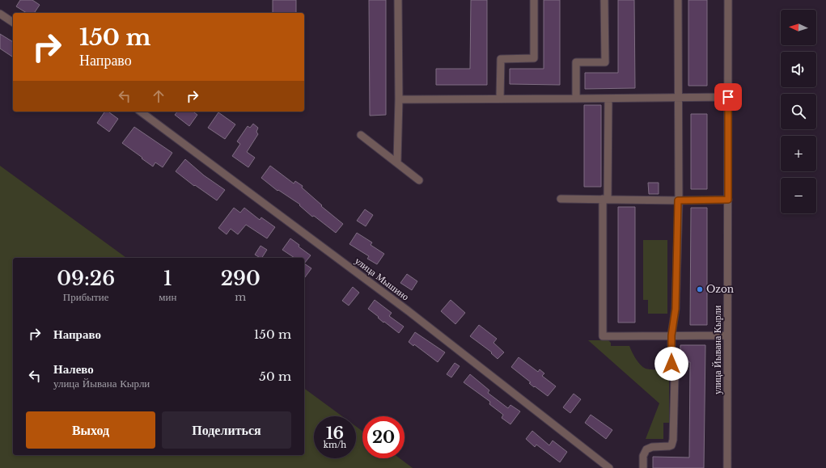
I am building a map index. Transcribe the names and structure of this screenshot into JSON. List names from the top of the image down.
{
  "streets": {
    "street": ["улица Мышино", "улица Йывана Кырли"]
  },
  "places": ["Ozon"],
  "north": "left",
  "page": {
    "map_buttons": ["+", "−"],
    "turn": ["150 m", "Направо"],
    "eta": [
      "09:26",
      "Прибытие",
      "1",
      "мин",
      "290",
      "m"
    ],
    "list": [
      {
        "name": "Направо",
        "value": "150 m"
      },
      {
        "name": "Налево",
        "note": "улица Йывана Кырли",
        "value": "50 m"
      }
    ],
    "buttons": ["Выход", "Поделиться"],
    "speed": "16 km/h",
    "limit": "20"
  }
}
